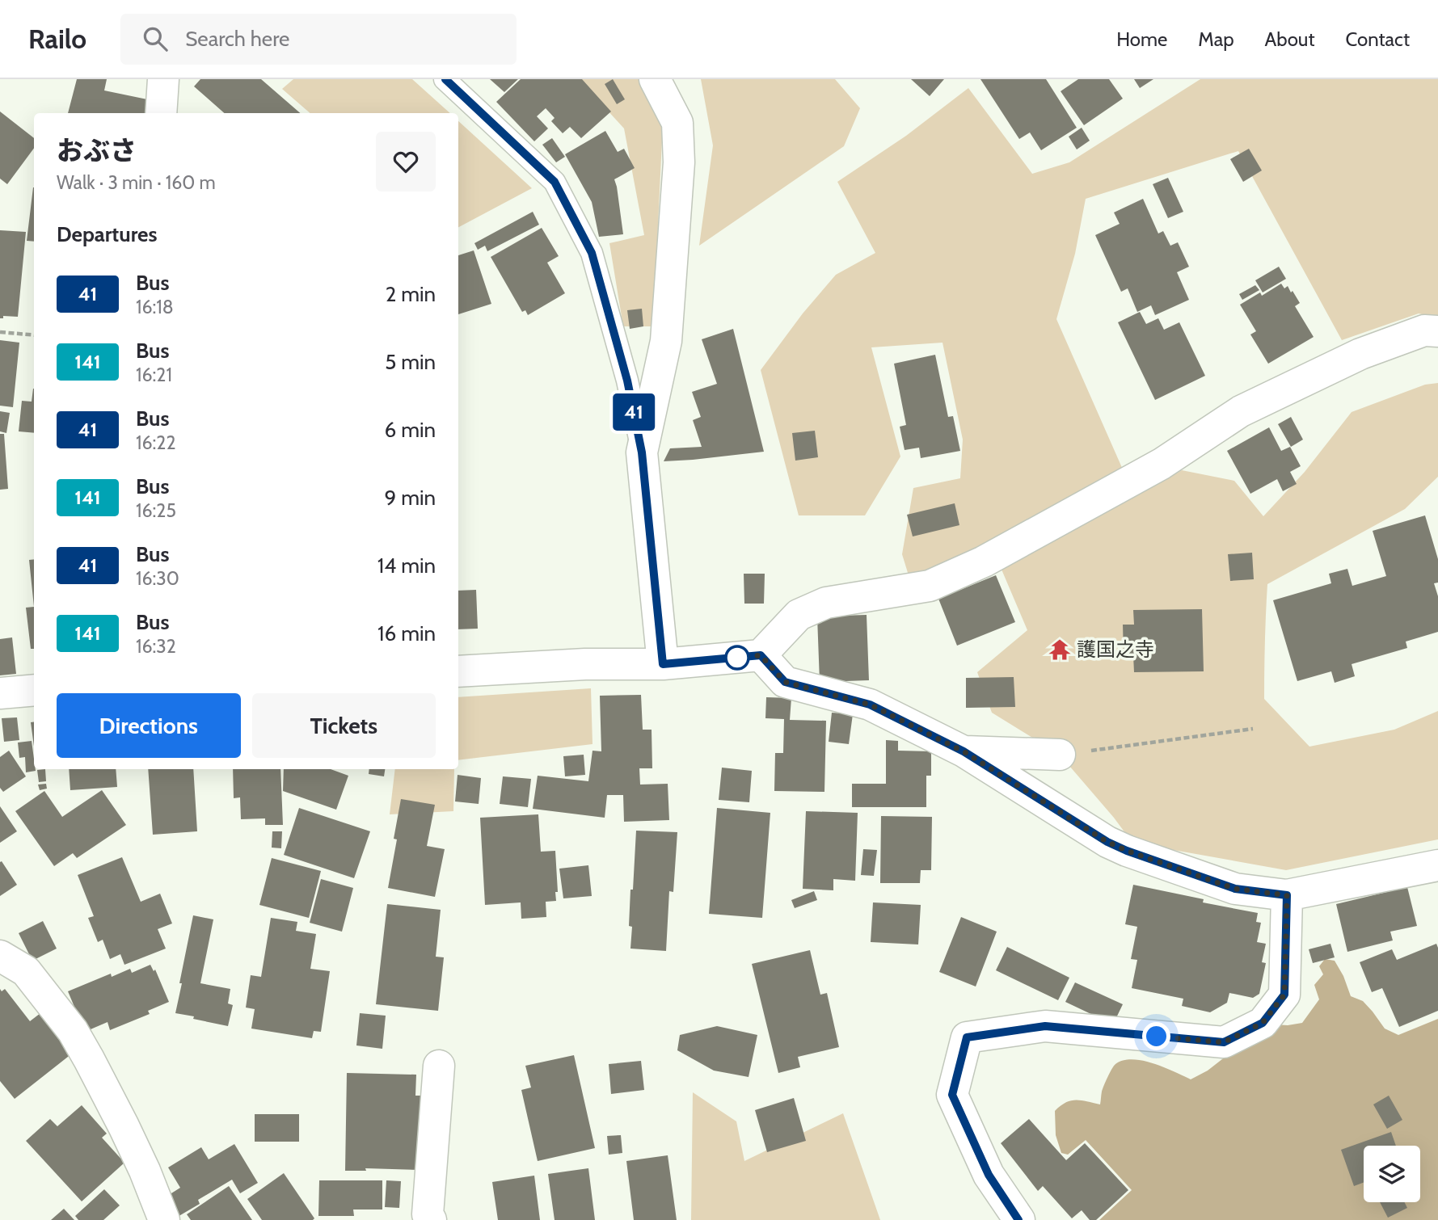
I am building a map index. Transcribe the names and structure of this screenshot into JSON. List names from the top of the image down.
{
  "places": {
    "temple": ["護国之寺"]
  },
  "lines": ["bus line 41"],
  "page": {
    "header": "Railo",
    "search": "Search here",
    "nav": [
      "Home",
      "Map",
      "About",
      "Contact"
    ],
    "on_map": "41",
    "heading": [
      ["おぶさ", "Walk · 3 min · 160 m"],
      "Departures"
    ],
    "list": [
      {
        "mark": "41",
        "name": "Bus",
        "note": "16:18",
        "value": "2 min"
      },
      {
        "mark": "141",
        "name": "Bus",
        "note": "16:21",
        "value": "5 min"
      },
      {
        "mark": "41",
        "name": "Bus",
        "note": "16:22",
        "value": "6 min"
      },
      {
        "mark": "141",
        "name": "Bus",
        "note": "16:25",
        "value": "9 min"
      },
      {
        "mark": "41",
        "name": "Bus",
        "note": "16:30",
        "value": "14 min"
      },
      {
        "mark": "141",
        "name": "Bus",
        "note": "16:32",
        "value": "16 min"
      }
    ],
    "buttons": ["Directions", "Tickets"]
  }
}
